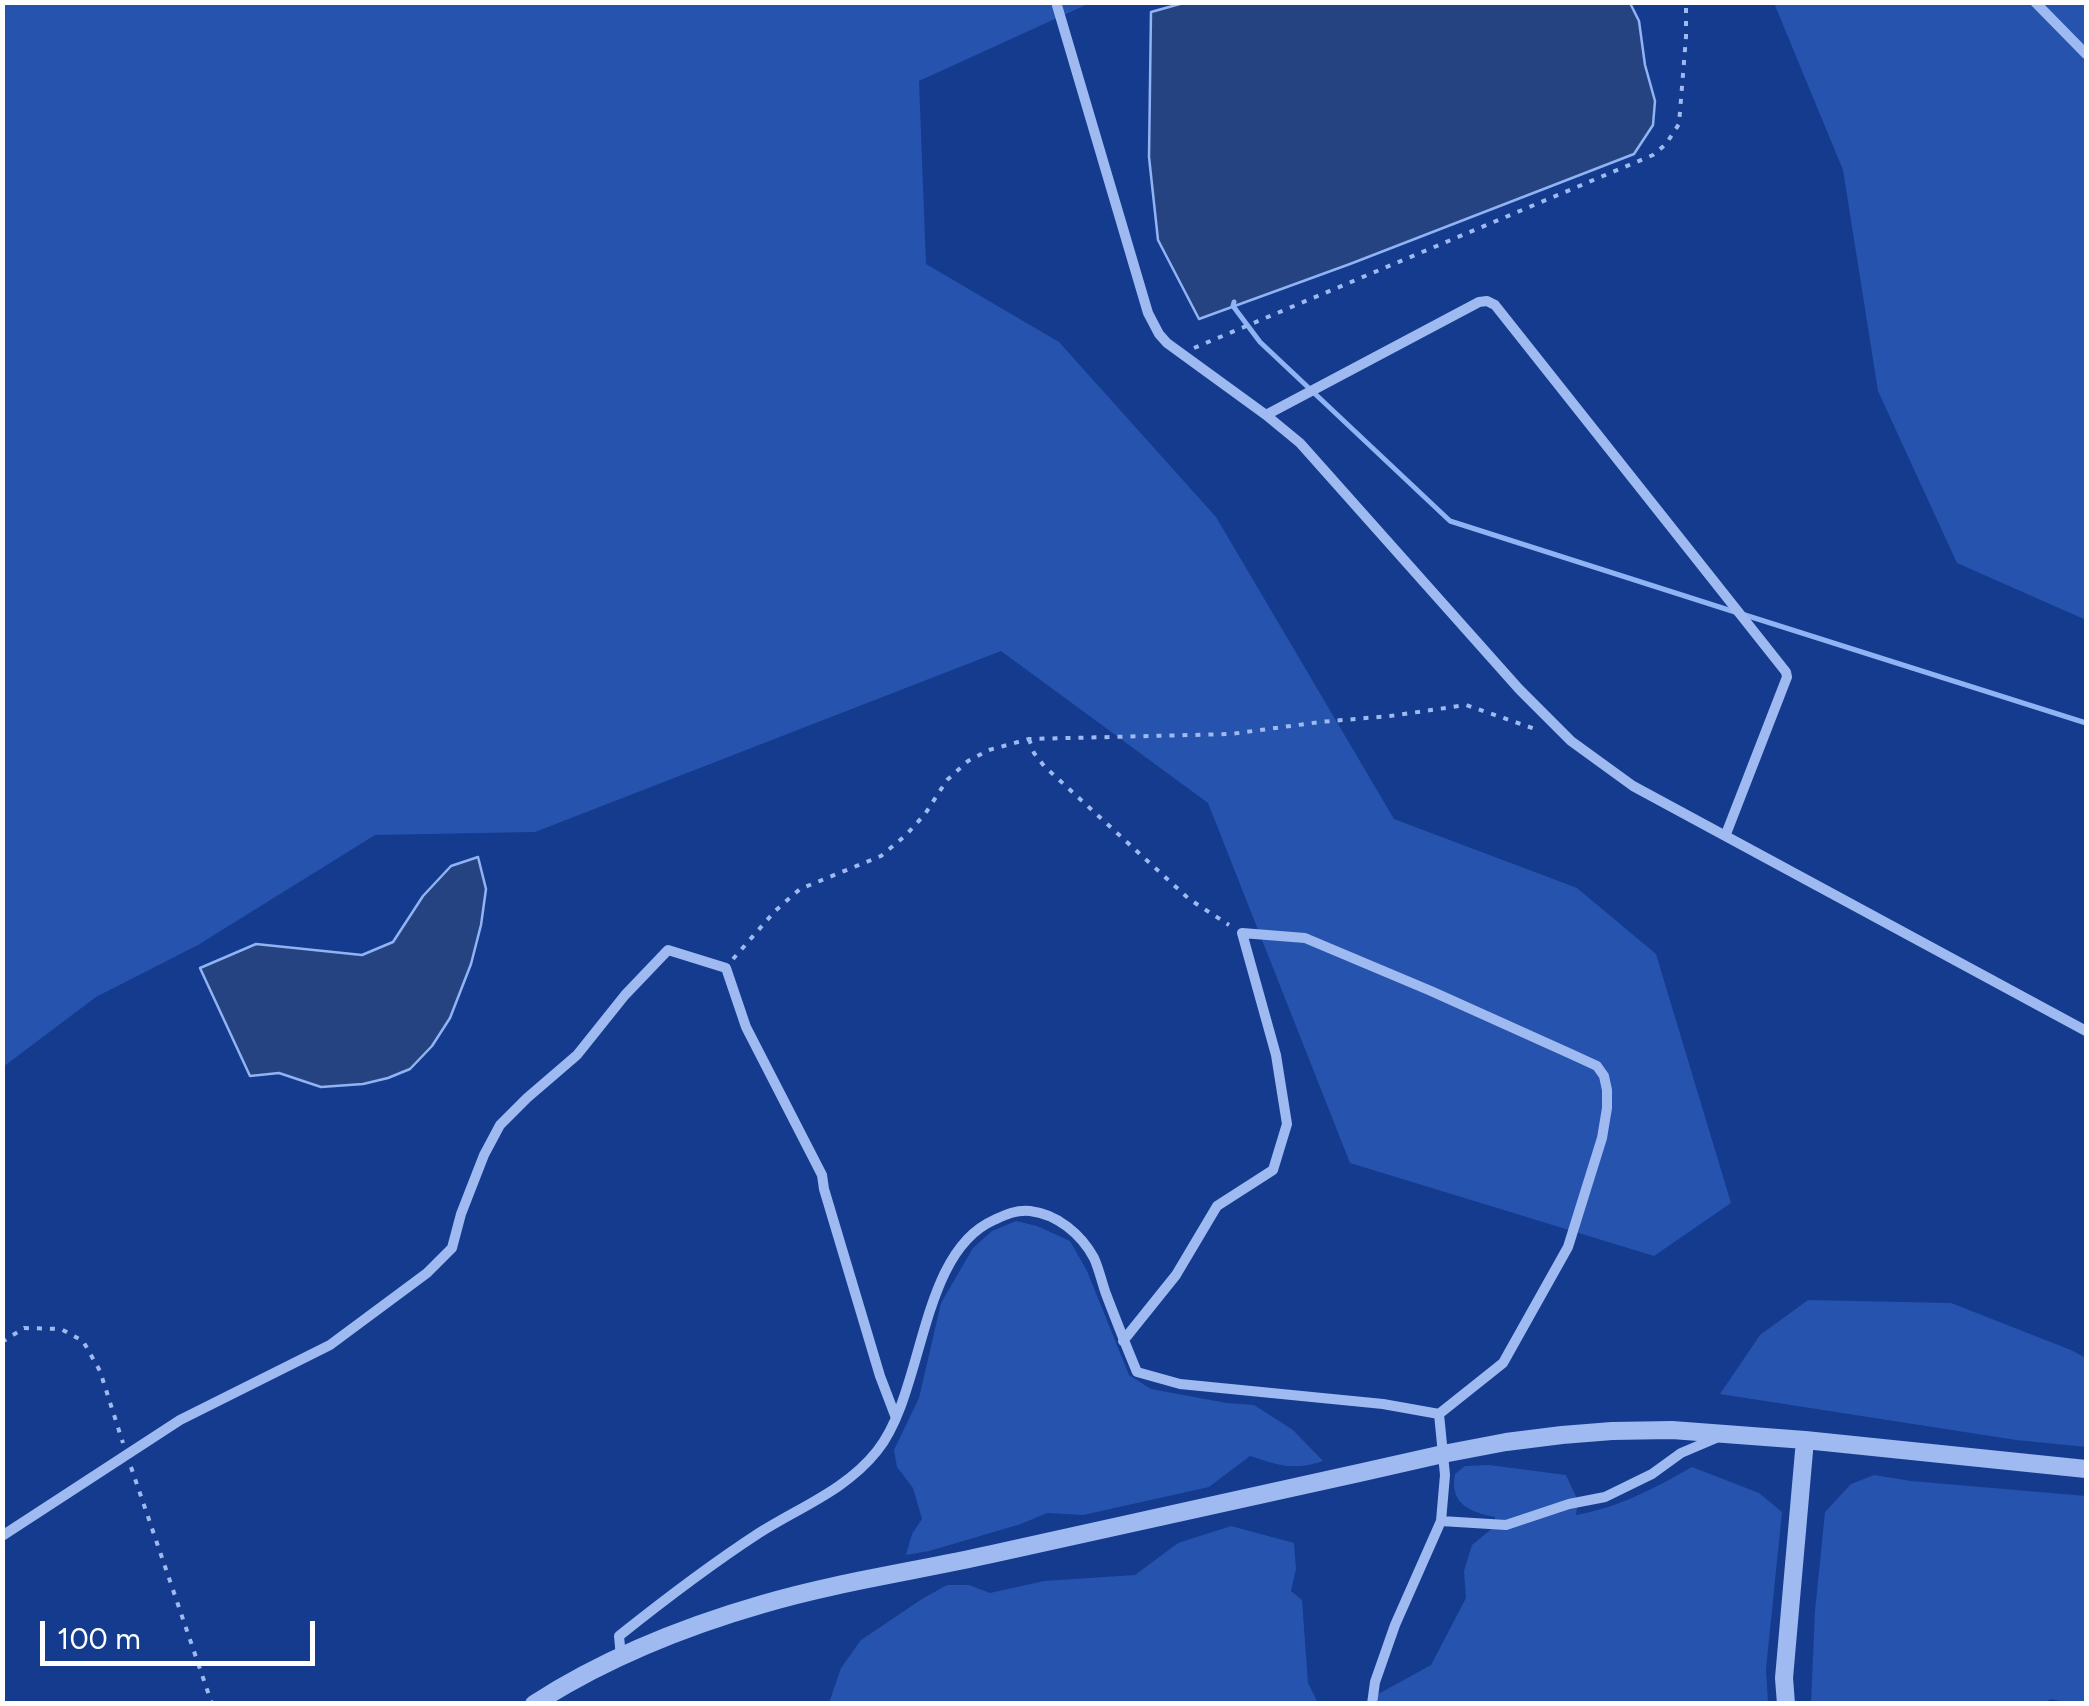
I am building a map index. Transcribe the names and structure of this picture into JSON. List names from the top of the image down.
{
  "scale_bar": "100 m"
}
